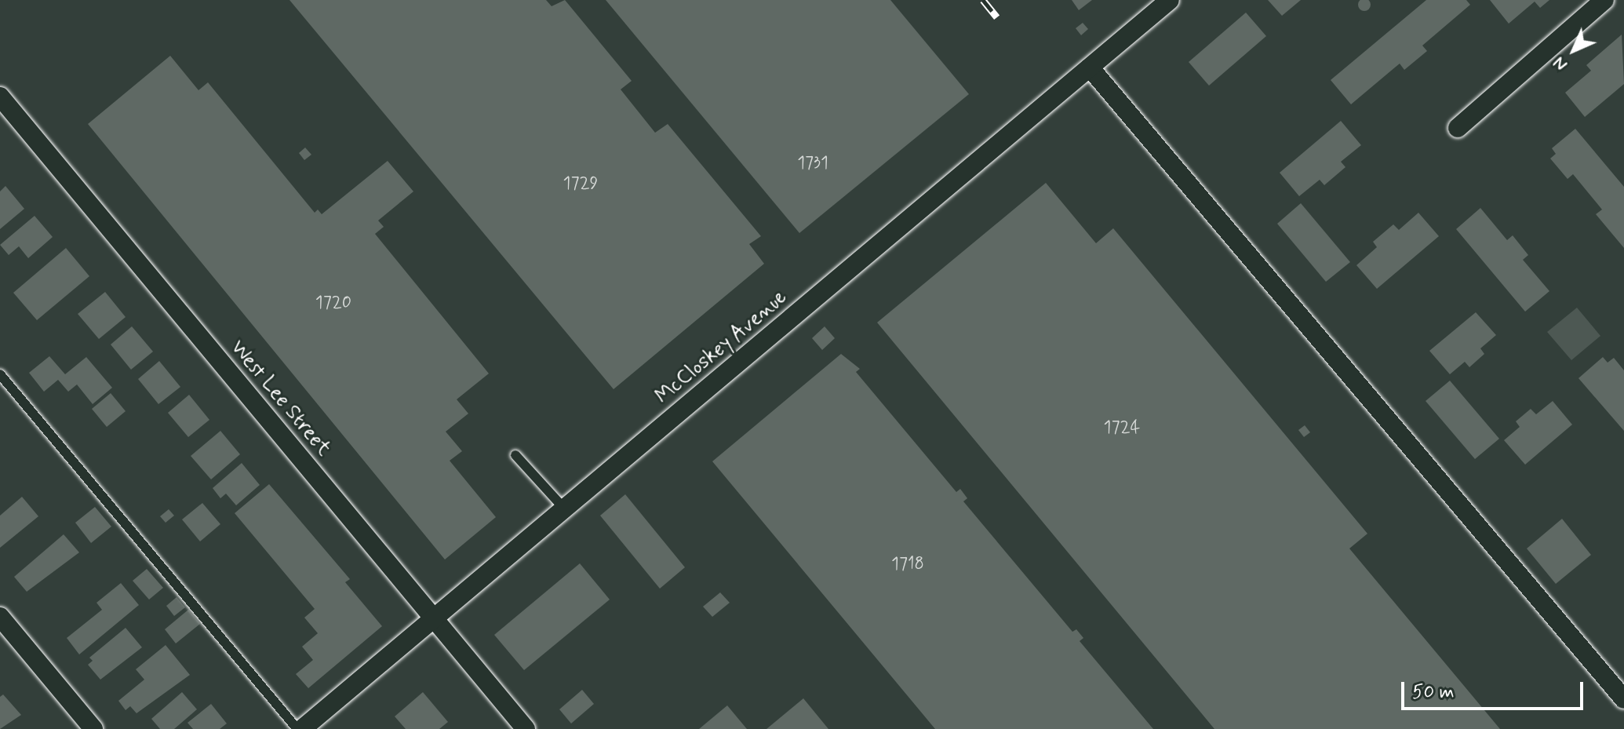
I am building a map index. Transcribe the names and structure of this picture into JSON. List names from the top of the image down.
{
  "streets": {
    "street": ["McCloskey Avenue", "West Lee Street"]
  },
  "crossings": [
    ["McCloskey Avenue", "West Lee Street"]
  ],
  "house_numbers": [
    "1731",
    "1729",
    "1720",
    "1724",
    "1718"
  ],
  "scale_bar": "50 m",
  "north": "bottom left"
}
